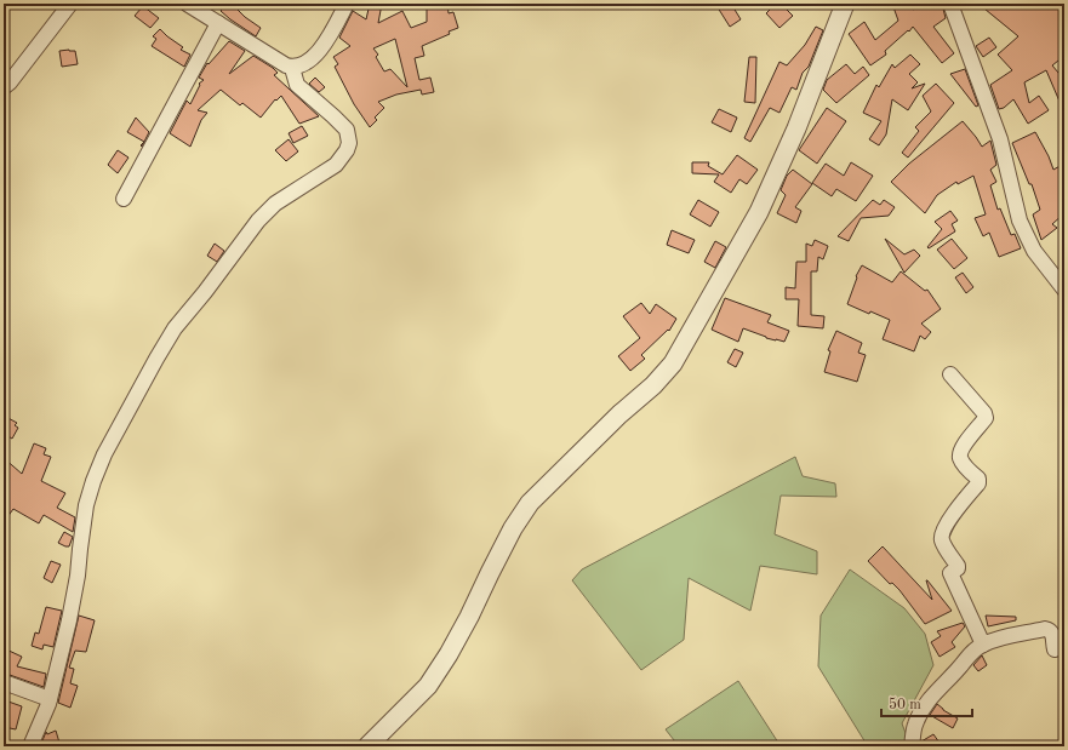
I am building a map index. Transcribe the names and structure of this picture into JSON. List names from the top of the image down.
{
  "scale_bar": "50 m"
}
